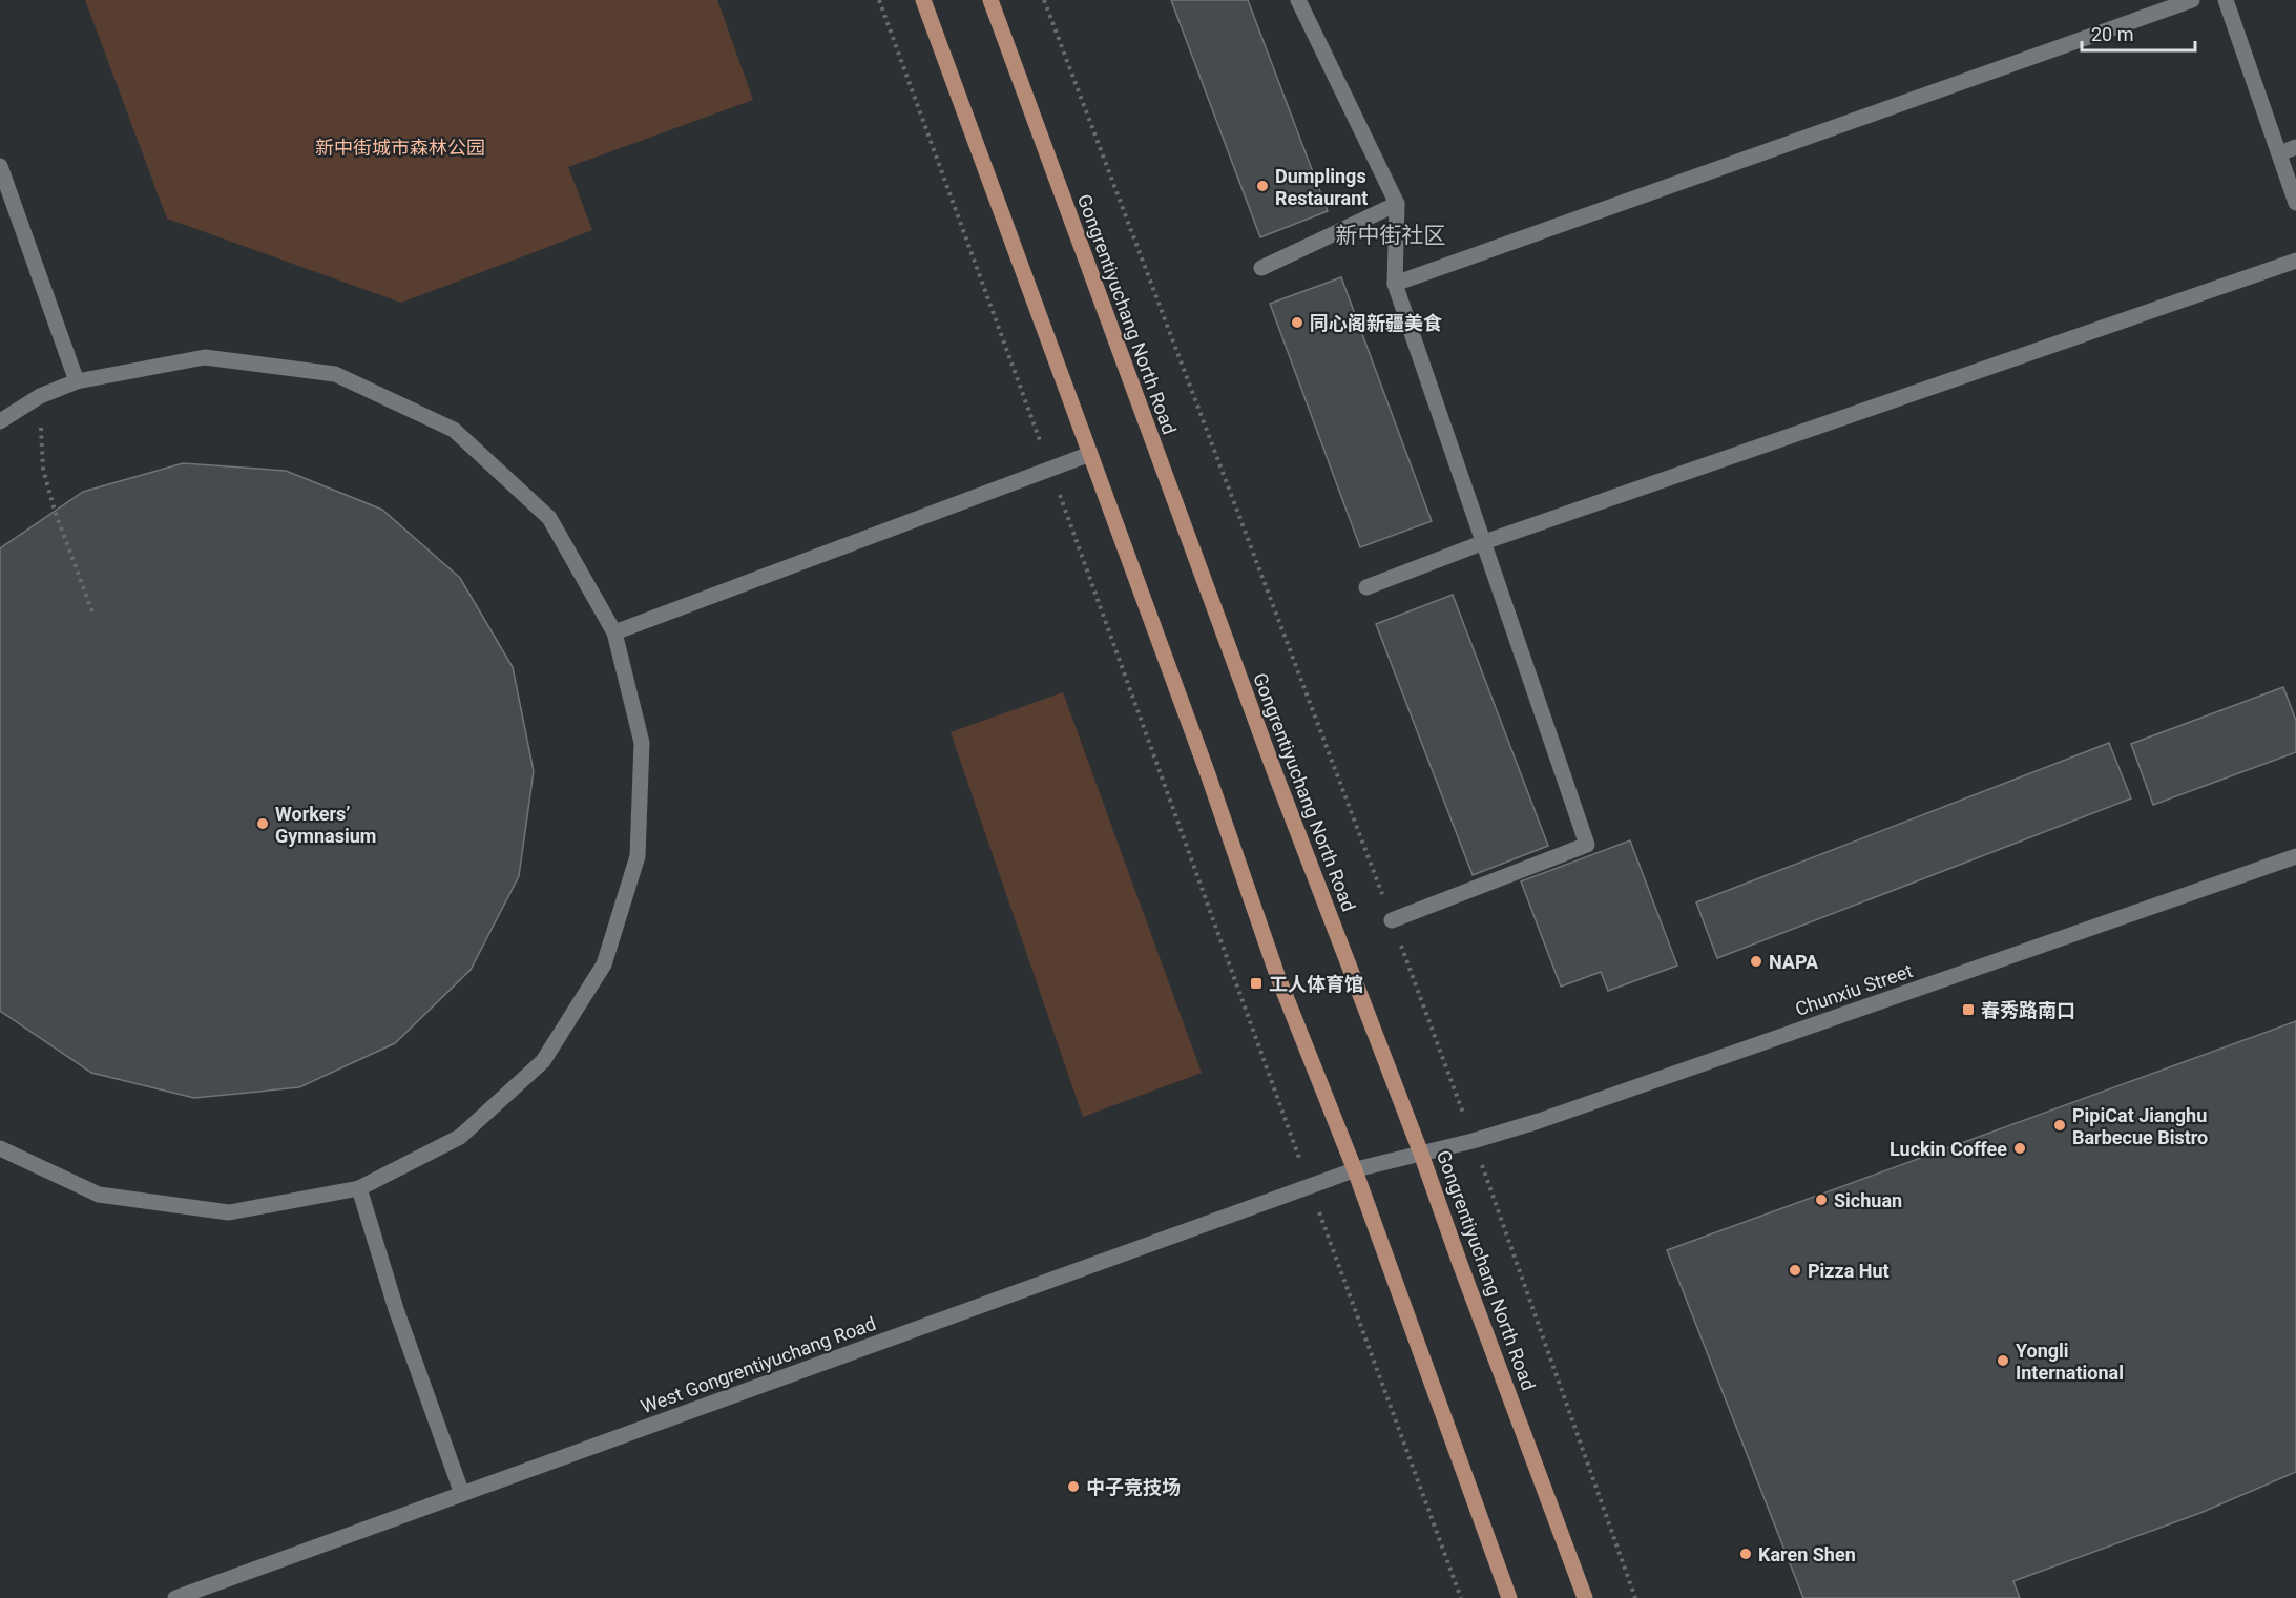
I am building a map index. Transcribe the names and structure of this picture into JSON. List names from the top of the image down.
{
  "streets": {
    "main road": ["Gongrentiyuchang North Road"],
    "street": ["Chunxiu Street", "West Gongrentiyuchang Road"]
  },
  "crossings": [
    ["Gongrentiyuchang North Road", "Chunxiu Street"],
    ["Chunxiu Street", "West Gongrentiyuchang Road"]
  ],
  "districts": ["新中街社区"],
  "parks": ["新中街城市森林公园"],
  "places": {
    "other": [
      "Dumplings Restaurant",
      "同心阁新疆美食",
      "Workers’ Gymnasium",
      "NAPA",
      "PipiCat Jianghu Barbecue Bistro",
      "Luckin Coffee",
      "Sichuan",
      "Pizza Hut",
      "Yongli International",
      "中子竞技场",
      "Karen Shen"
    ],
    "transit": ["工人体育馆", "春秀路南口"]
  },
  "scale_bar": "20 m"
}
